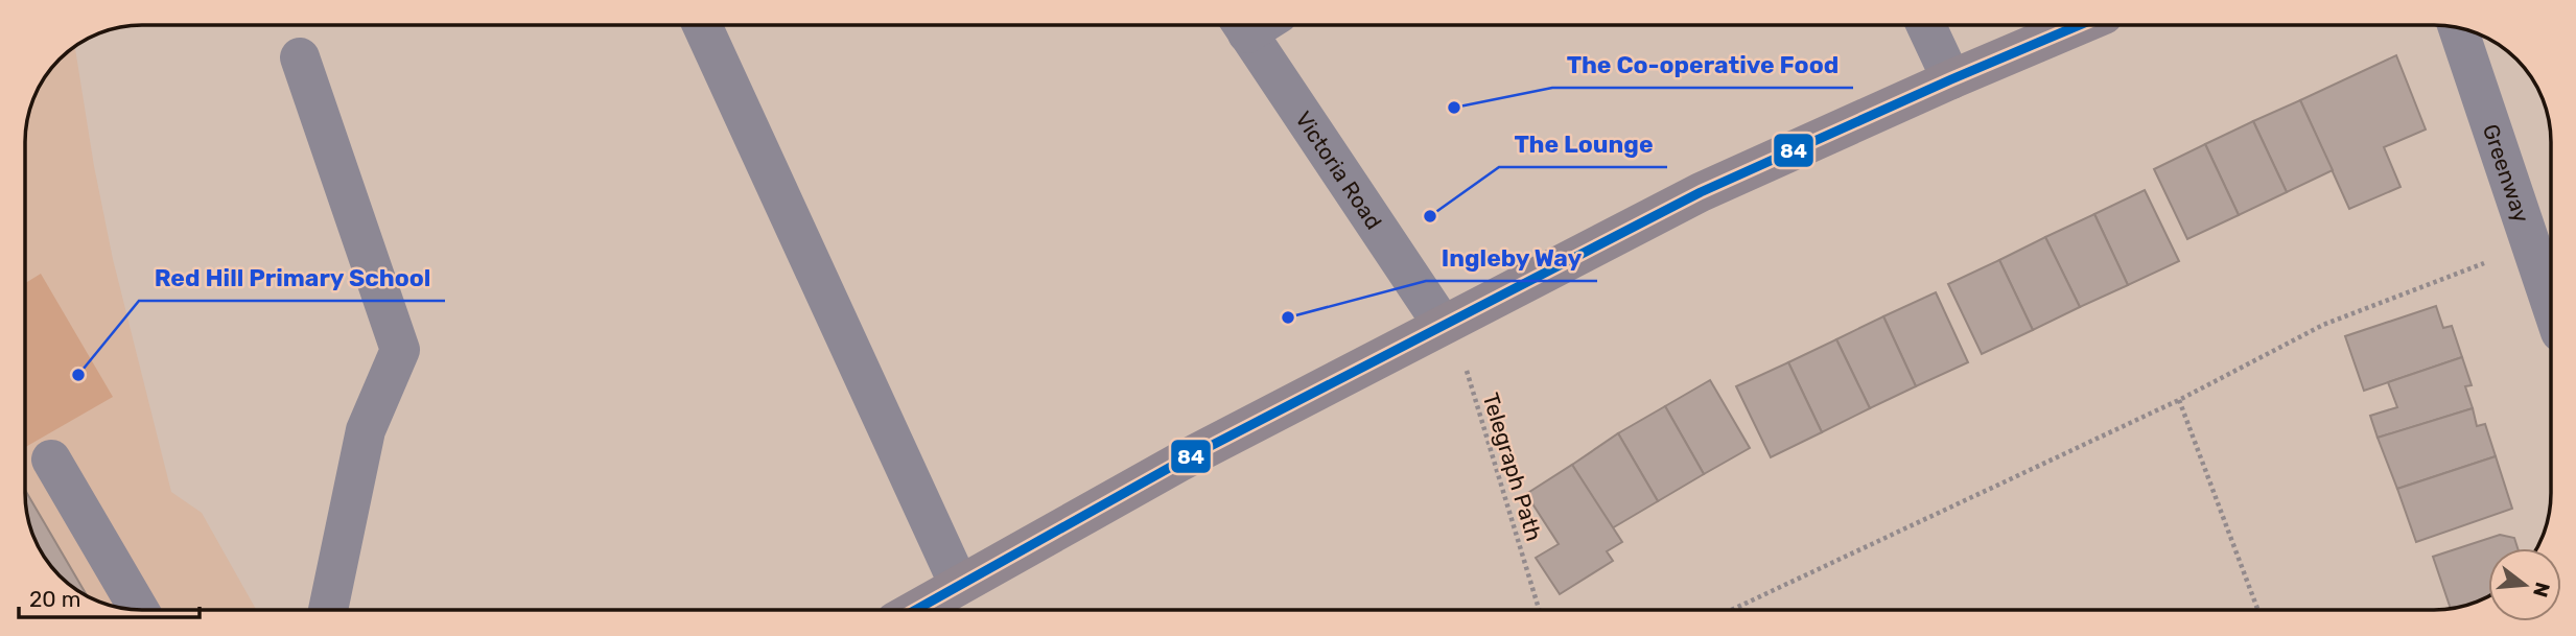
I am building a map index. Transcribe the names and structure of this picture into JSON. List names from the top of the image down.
{
  "streets": {
    "street": ["Victoria Road", "Greenway"],
    "path": ["Telegraph Path"]
  },
  "crossings": [
    ["Victoria Road", "Telegraph Path"]
  ],
  "places": [
    "The Co-operative Food",
    "The Lounge",
    "Ingleby Way",
    "Red Hill Primary School"
  ],
  "lines": ["transit line 84"],
  "scale_bar": "20 m",
  "north": "right"
}
